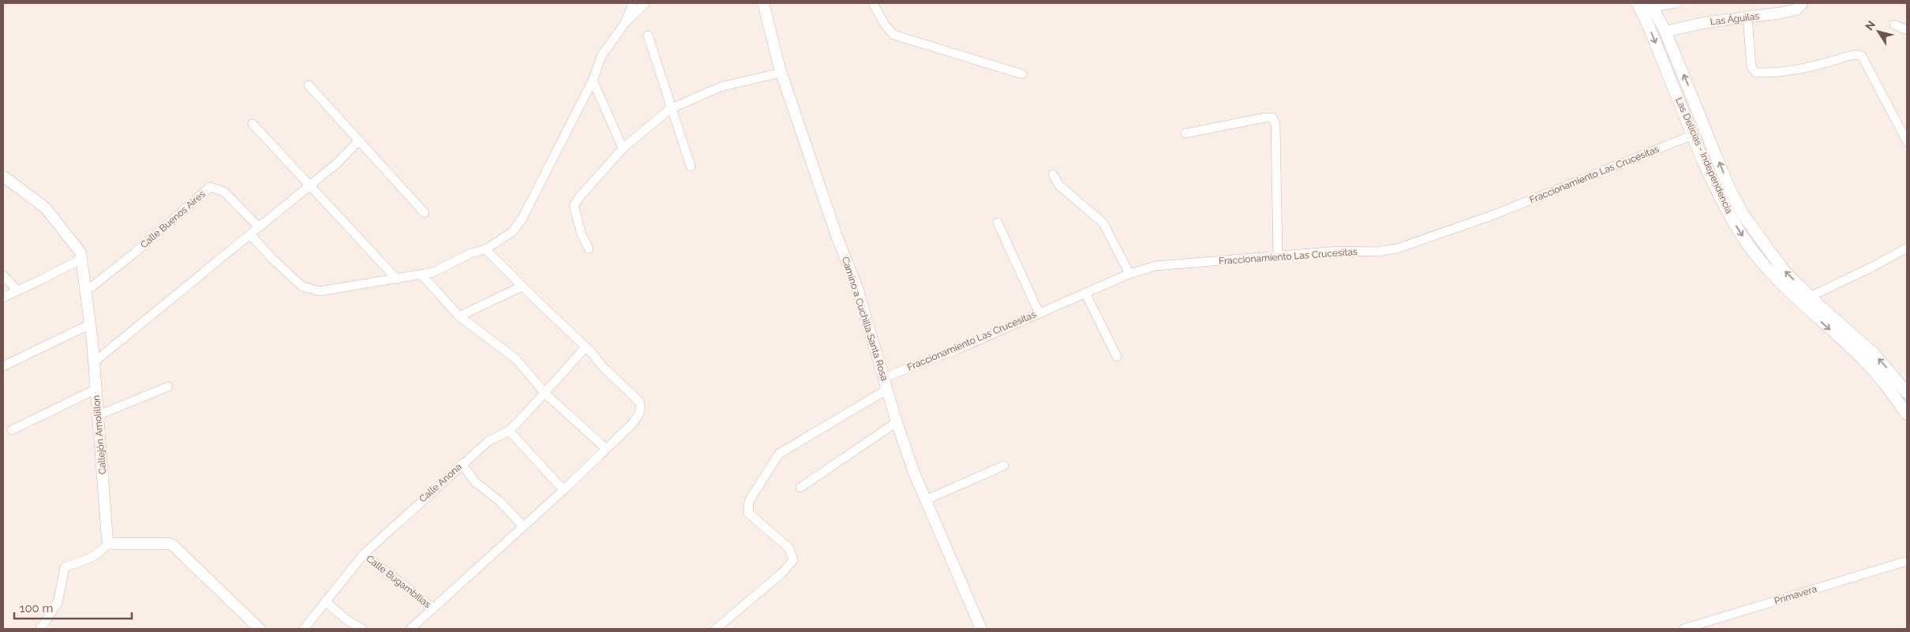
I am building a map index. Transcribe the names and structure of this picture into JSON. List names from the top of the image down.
{
  "streets": {
    "main road": ["Las Delicias - Independencia"],
    "street": [
      "Las Águilas",
      "Fraccionamiento Las Crucesitas",
      "Calle Buenos Aires",
      "Camino a Cuchilla Santa Rosa",
      "Callejón Amolillon",
      "Calle Anona",
      "Calle Bugambilias",
      "Primavera"
    ]
  },
  "crossings": [
    ["Las Águilas", "Las Delicias - Independencia"],
    ["Las Delicias - Independencia", "Fraccionamiento Las Crucesitas"],
    ["Fraccionamiento Las Crucesitas", "Camino a Cuchilla Santa Rosa"],
    ["Calle Buenos Aires", "Callejón Amolillon"],
    ["Calle Anona", "Calle Bugambilias"]
  ],
  "scale_bar": "100 m",
  "north": "top left"
}
